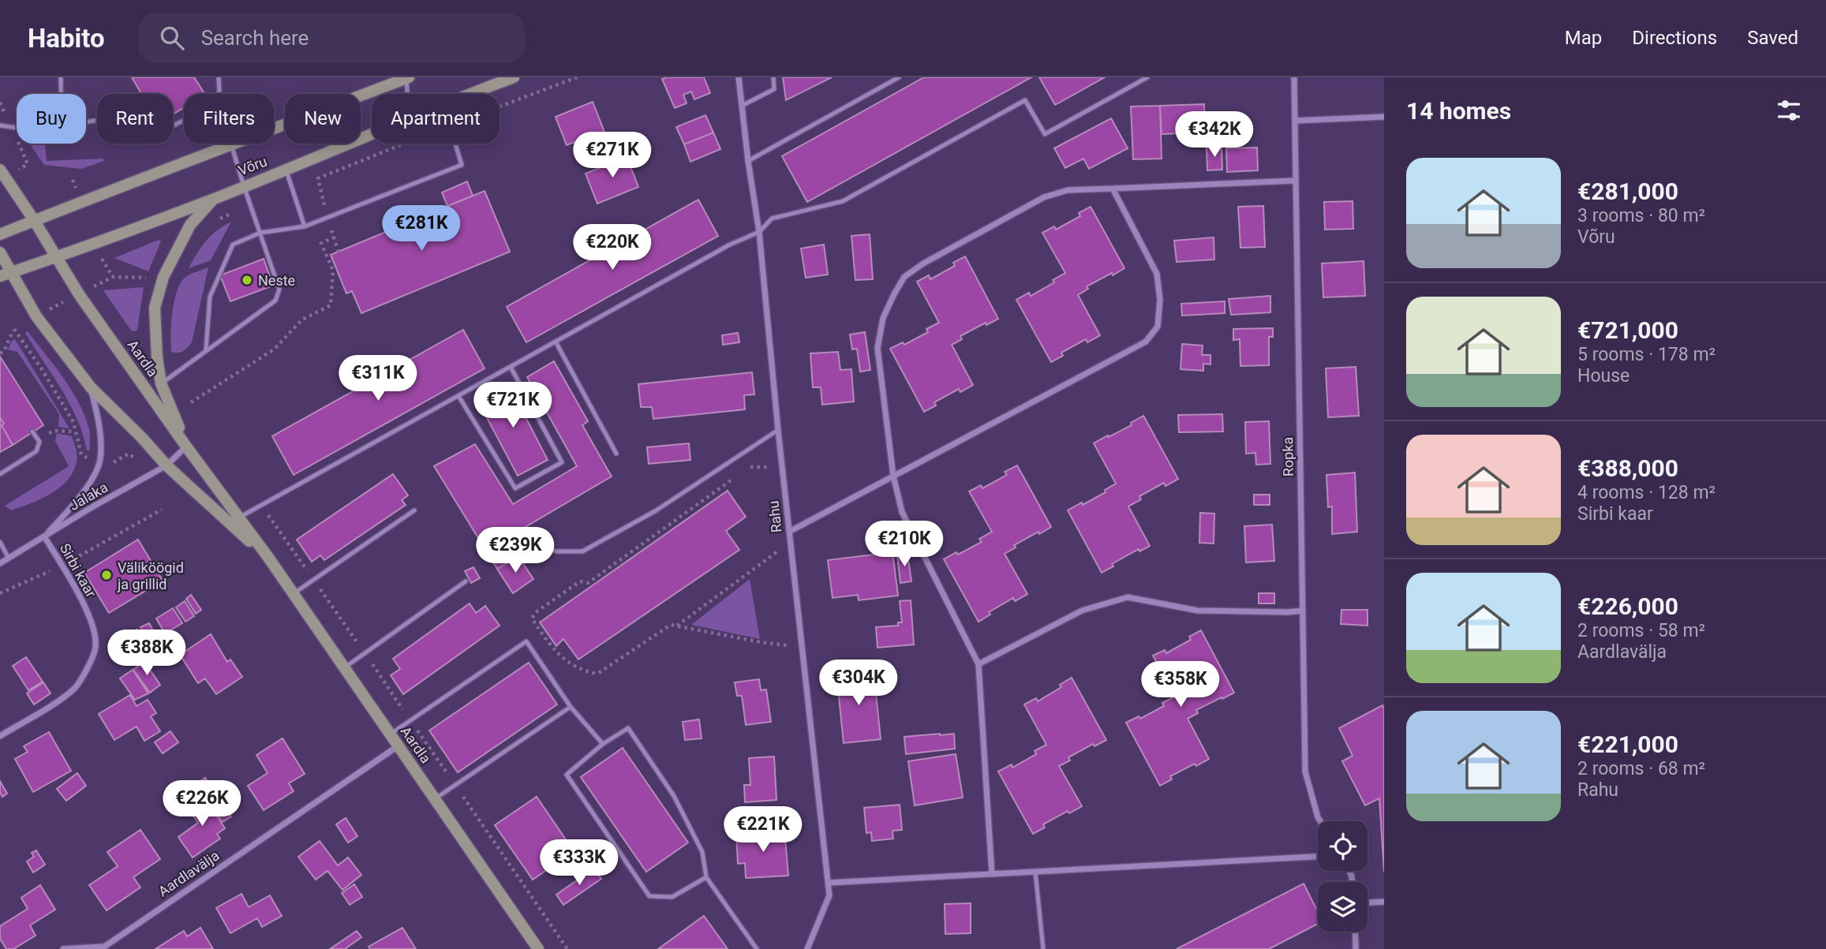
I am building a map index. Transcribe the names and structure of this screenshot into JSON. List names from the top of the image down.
{
  "streets": {
    "street": [
      "Võru",
      "Aardla",
      "Ropka",
      "Jalaka",
      "Rahu",
      "Sirbi kaar",
      "Aardlavälja"
    ]
  },
  "crossings": [
    ["Võru", "Aardla"],
    ["Aardla", "Jalaka"],
    ["Aardla", "Aardlavälja"],
    ["Jalaka", "Sirbi kaar"]
  ],
  "places": ["Neste", "Väliköögid ja grillid"],
  "page": {
    "header": "Habito",
    "search": "Search here",
    "nav": ["Map", "Directions", "Saved"],
    "heading": "14 homes",
    "chip": [
      "Buy",
      "Rent",
      "Filters",
      "New",
      "Apartment"
    ],
    "price": [
      "€342K",
      "€271K",
      "€281K",
      "€220K",
      "€311K",
      "€721K",
      "€210K",
      "€239K",
      "€388K",
      "€304K",
      "€358K",
      "€226K",
      "€221K",
      "€333K"
    ],
    "list": [
      {
        "name": "€281,000",
        "note": "3 rooms · 80 m² · Võru"
      },
      {
        "name": "€721,000",
        "note": "5 rooms · 178 m² · House"
      },
      {
        "name": "€388,000",
        "note": "4 rooms · 128 m² · Sirbi kaar"
      },
      {
        "name": "€226,000",
        "note": "2 rooms · 58 m² · Aardlavälja"
      },
      {
        "name": "€221,000",
        "note": "2 rooms · 68 m² · Rahu"
      }
    ]
  }
}
